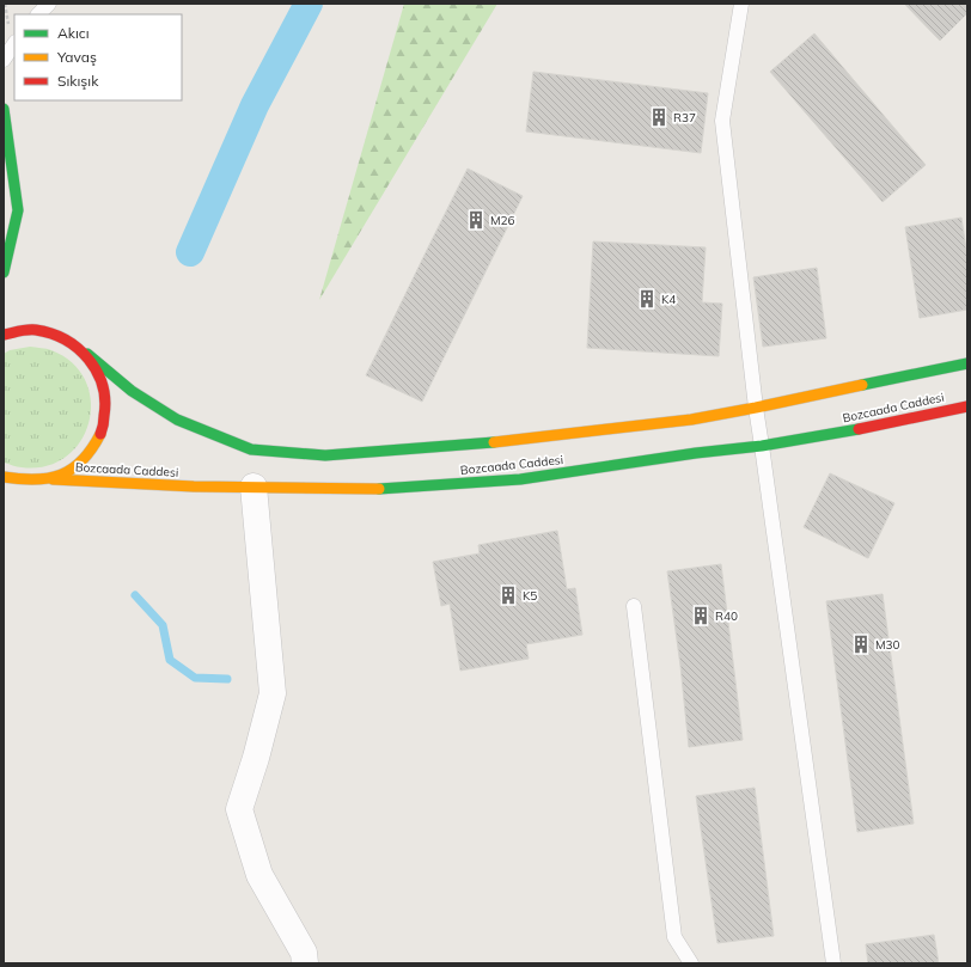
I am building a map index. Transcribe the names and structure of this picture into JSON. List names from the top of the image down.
{
  "streets": {
    "street": ["Bozcaada Caddesi"]
  },
  "places": {
    "building": [
      "R37",
      "M26",
      "K4",
      "K5",
      "R40",
      "M30"
    ]
  },
  "legend": ["Akıcı", "Yavaş", "Sıkışık"]
}
